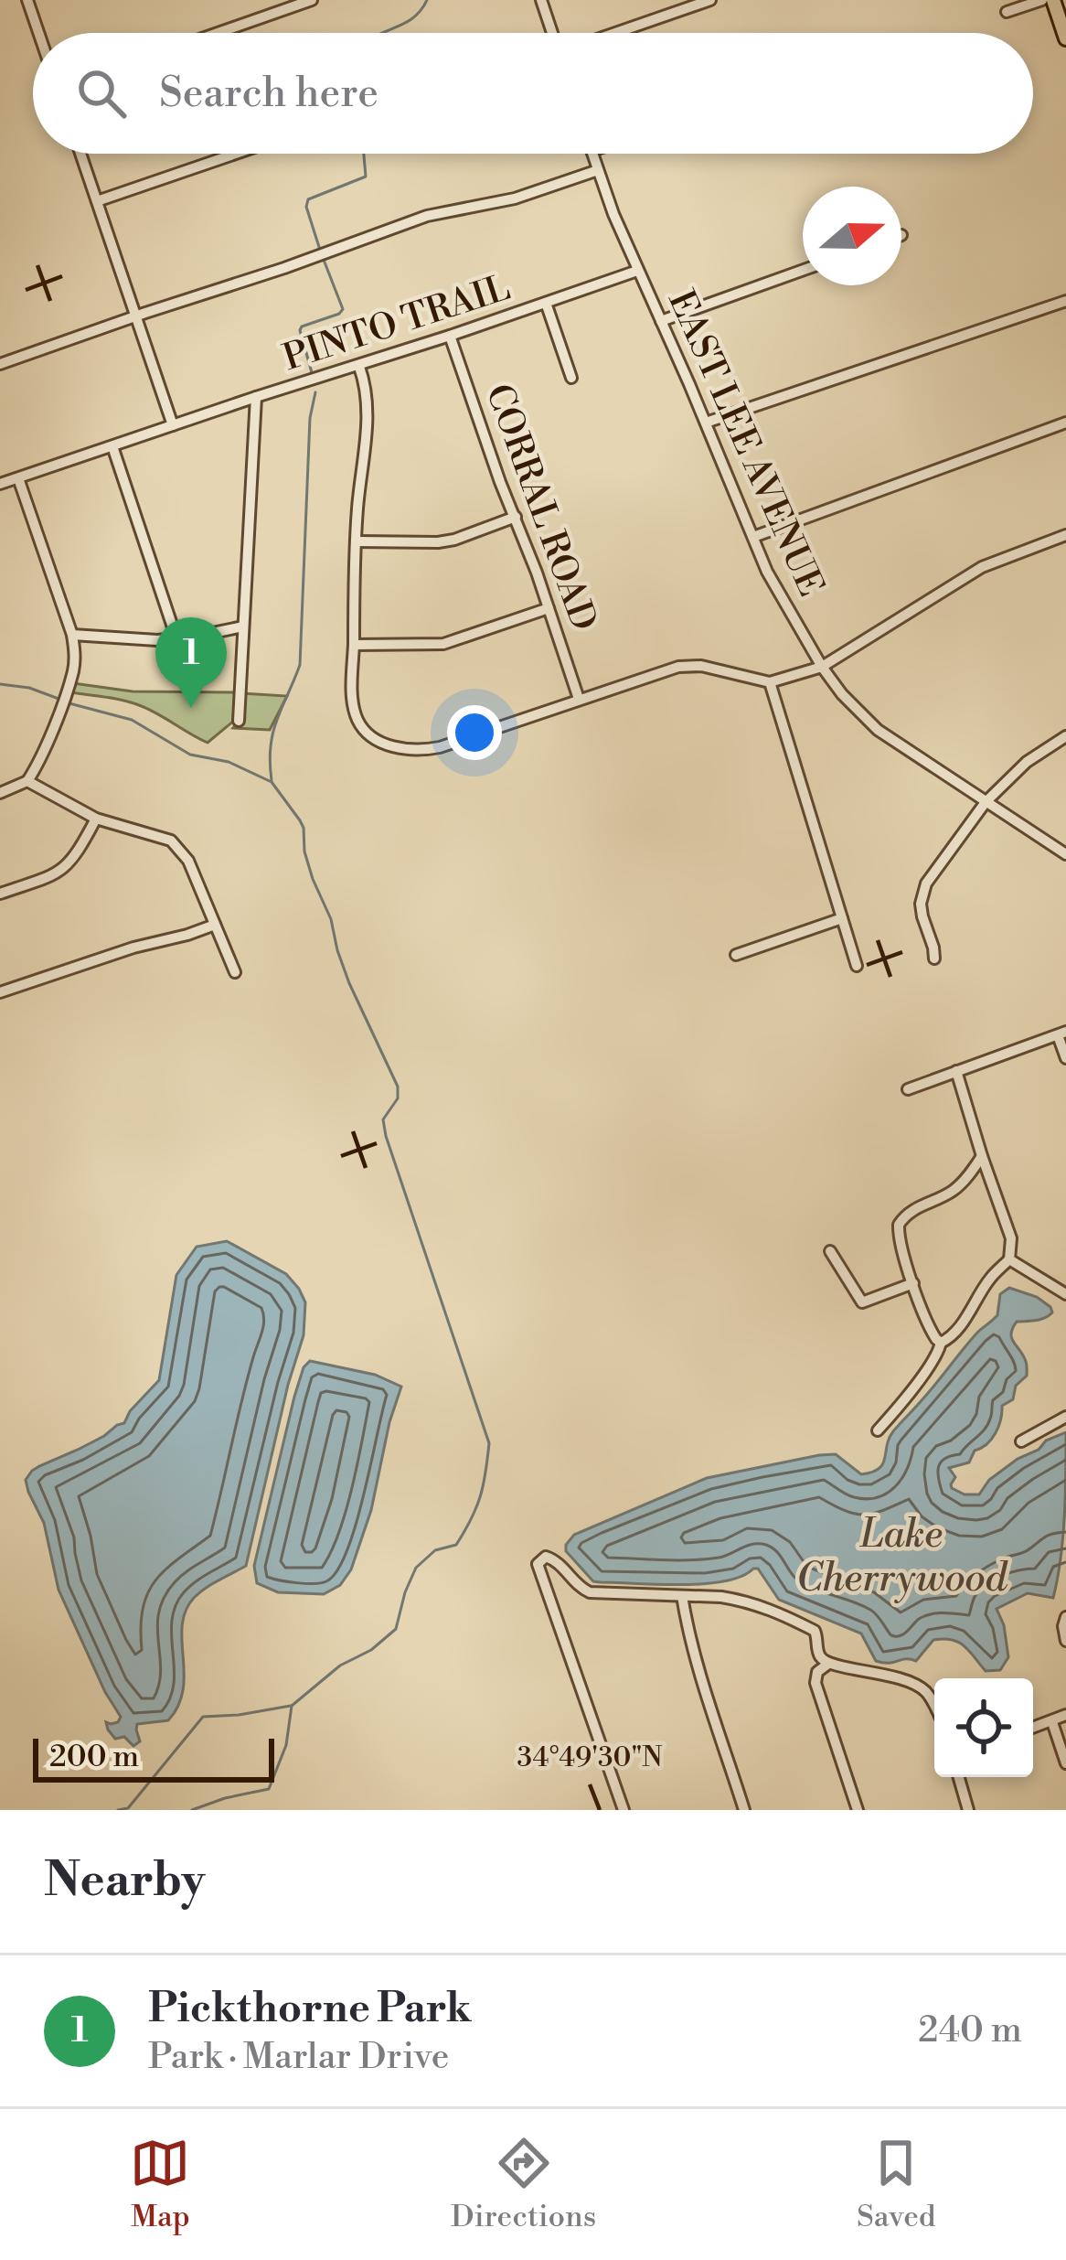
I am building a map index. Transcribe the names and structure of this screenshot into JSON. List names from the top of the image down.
{
  "streets": {
    "street": ["PINTO TRAIL", "EAST LEE AVENUE", "CORRAL ROAD"]
  },
  "crossings": [
    ["PINTO TRAIL", "EAST LEE AVENUE"],
    ["PINTO TRAIL", "CORRAL ROAD"]
  ],
  "water": ["Lake Cherrywood"],
  "scale_bar": "200 m",
  "north": "right",
  "page": {
    "search": "Search here",
    "pins": "1",
    "scale": "200 m",
    "heading": "Nearby",
    "list": [
      {
        "mark": "1",
        "name": "Pickthorne Park",
        "note": "Park · Marlar Drive",
        "value": "240 m"
      }
    ],
    "nav": ["Map", "Directions", "Saved"]
  },
  "coordinates": ["34°49'30\"N"]
}
